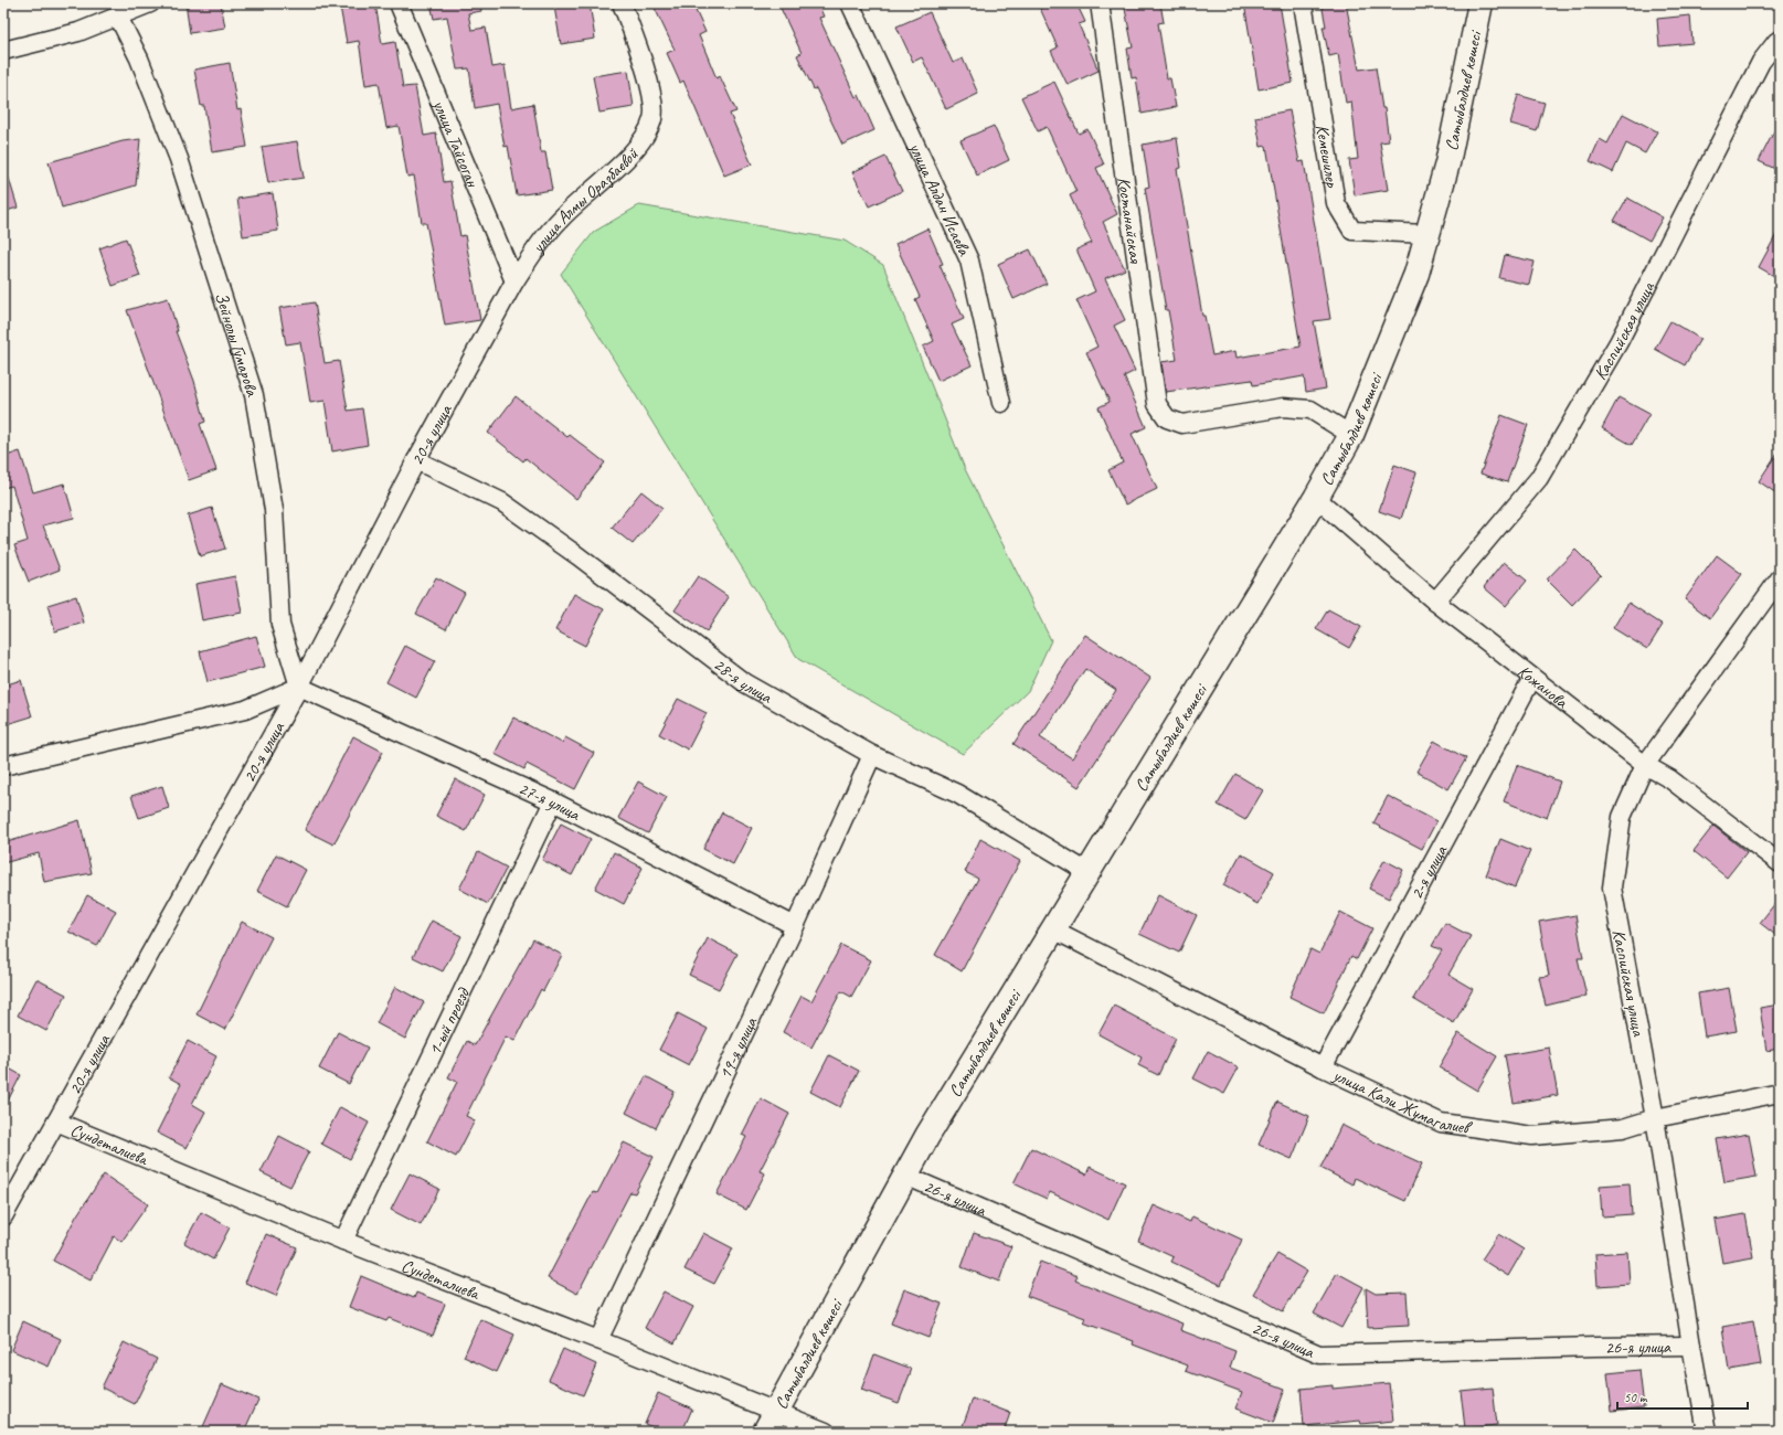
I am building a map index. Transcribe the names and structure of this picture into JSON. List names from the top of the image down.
{
  "streets": {
    "main road": ["Сатыбалдиев көшесі"],
    "street": [
      "улица Тайсоган",
      "Кемешилер",
      "улица Алдан Исаева",
      "улица Алмы Оразбаевой",
      "Костанайская",
      "Каспийская улица",
      "Зейнолы Гумарова",
      "20-я улица",
      "28-я улица",
      "Кожанова",
      "27-я улица",
      "2-я улица",
      "1-ый проезд",
      "19-я улица",
      "улица Кали Жумагалиев",
      "Сундеталиева",
      "26-я улица"
    ]
  },
  "crossings": [
    ["Сатыбалдиев көшесі", "Кемешилер"],
    ["Сатыбалдиев көшесі", "Костанайская"],
    ["Сатыбалдиев көшесі", "28-я улица"],
    ["Сатыбалдиев көшесі", "Кожанова"],
    ["Сатыбалдиев көшесі", "улица Кали Жумагалиев"],
    ["Сатыбалдиев көшесі", "Сундеталиева"],
    ["Сатыбалдиев көшесі", "26-я улица"],
    ["улица Тайсоган", "улица Алмы Оразбаевой"],
    ["улица Тайсоган", "20-я улица"],
    ["улица Алмы Оразбаевой", "20-я улица"],
    ["Каспийская улица", "Кожанова"],
    ["Каспийская улица", "улица Кали Жумагалиев"],
    ["Каспийская улица", "26-я улица"],
    ["Зейнолы Гумарова", "20-я улица"],
    ["Зейнолы Гумарова", "27-я улица"],
    ["20-я улица", "28-я улица"],
    ["20-я улица", "27-я улица"],
    ["20-я улица", "Сундеталиева"],
    ["28-я улица", "19-я улица"],
    ["Кожанова", "2-я улица"],
    ["27-я улица", "1-ый проезд"],
    ["27-я улица", "19-я улица"],
    ["2-я улица", "улица Кали Жумагалиев"],
    ["1-ый проезд", "Сундеталиева"],
    ["19-я улица", "Сундеталиева"]
  ],
  "scale_bar": "50 m"
}
